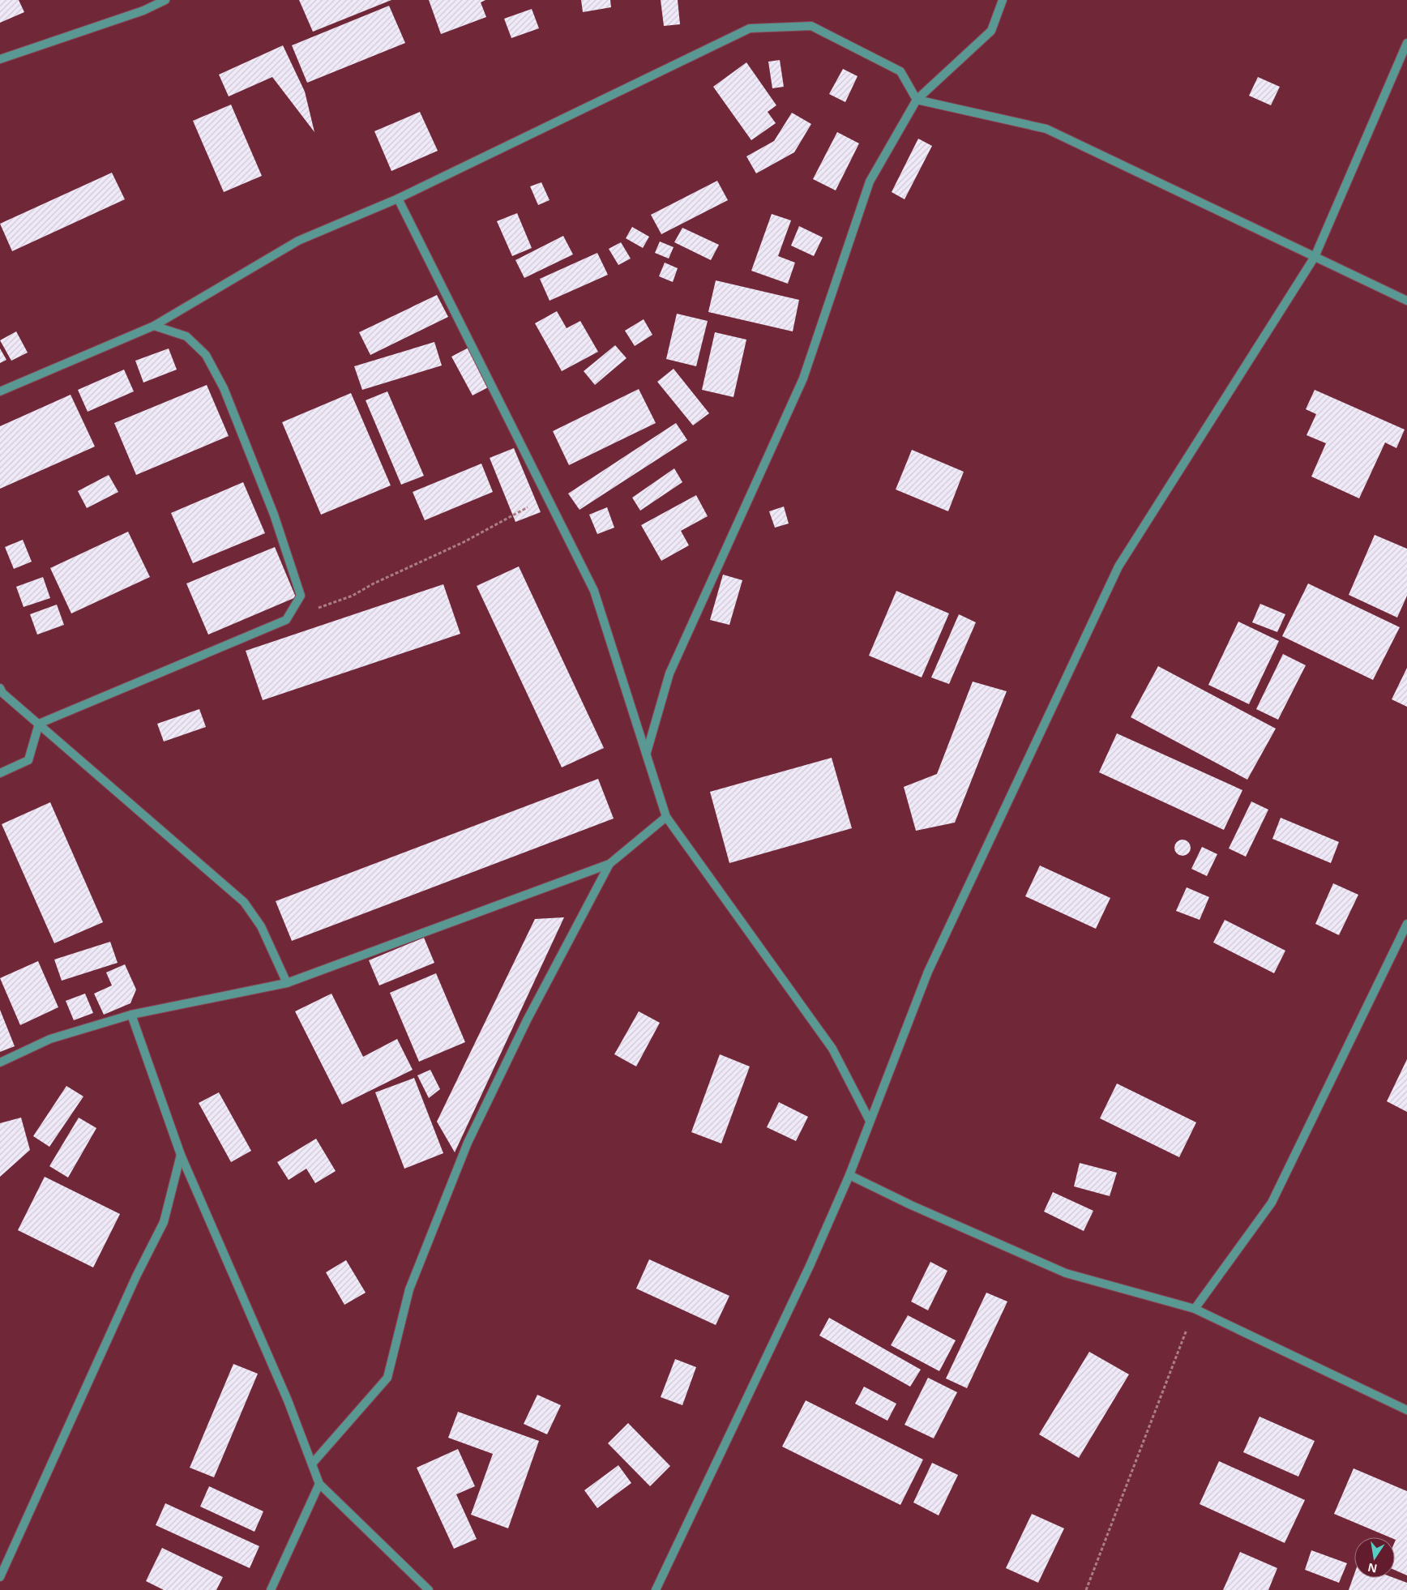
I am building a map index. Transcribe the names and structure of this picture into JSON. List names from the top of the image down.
{
  "north": "bottom"
}
